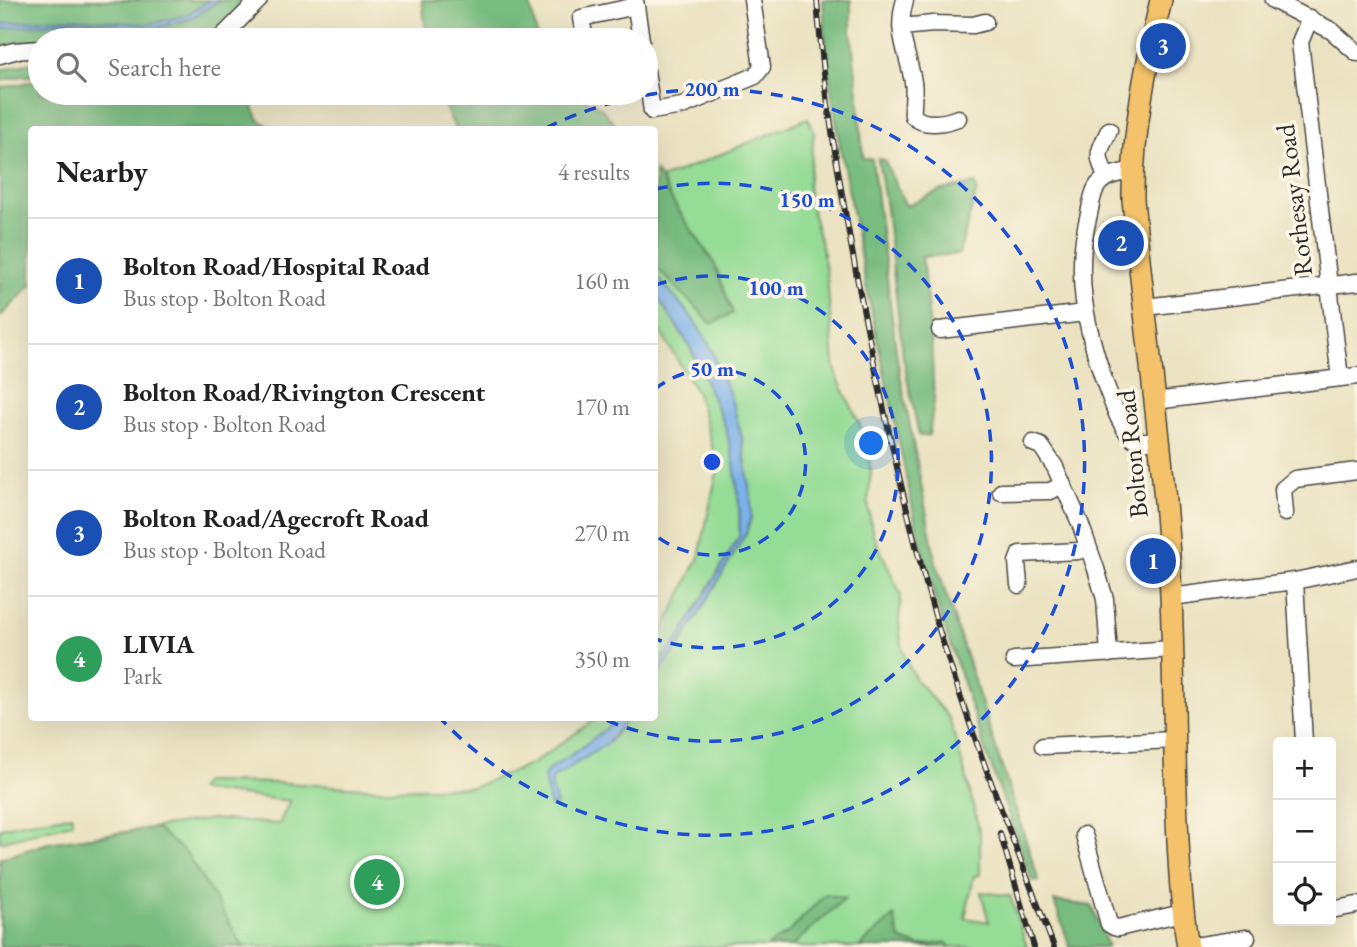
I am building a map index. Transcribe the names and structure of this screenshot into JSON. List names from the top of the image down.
{
  "streets": {
    "main road": ["Bolton Road"],
    "street": ["Rothesay Road"]
  },
  "page": {
    "pins": [
      "3",
      "2",
      "1",
      "4"
    ],
    "search": "Search here",
    "heading": ["Nearby", "4 results"],
    "list": [
      {
        "mark": "1",
        "name": "Bolton Road/Hospital Road",
        "note": "Bus stop · Bolton Road",
        "value": "160 m"
      },
      {
        "mark": "2",
        "name": "Bolton Road/Rivington Crescent",
        "note": "Bus stop · Bolton Road",
        "value": "170 m"
      },
      {
        "mark": "3",
        "name": "Bolton Road/Agecroft Road",
        "note": "Bus stop · Bolton Road",
        "value": "270 m"
      },
      {
        "mark": "4",
        "name": "LIVIA",
        "note": "Park",
        "value": "350 m"
      }
    ],
    "map_buttons": ["+", "−"]
  },
  "rings": [
    "200 m",
    "150 m",
    "100 m",
    "50 m"
  ]
}
